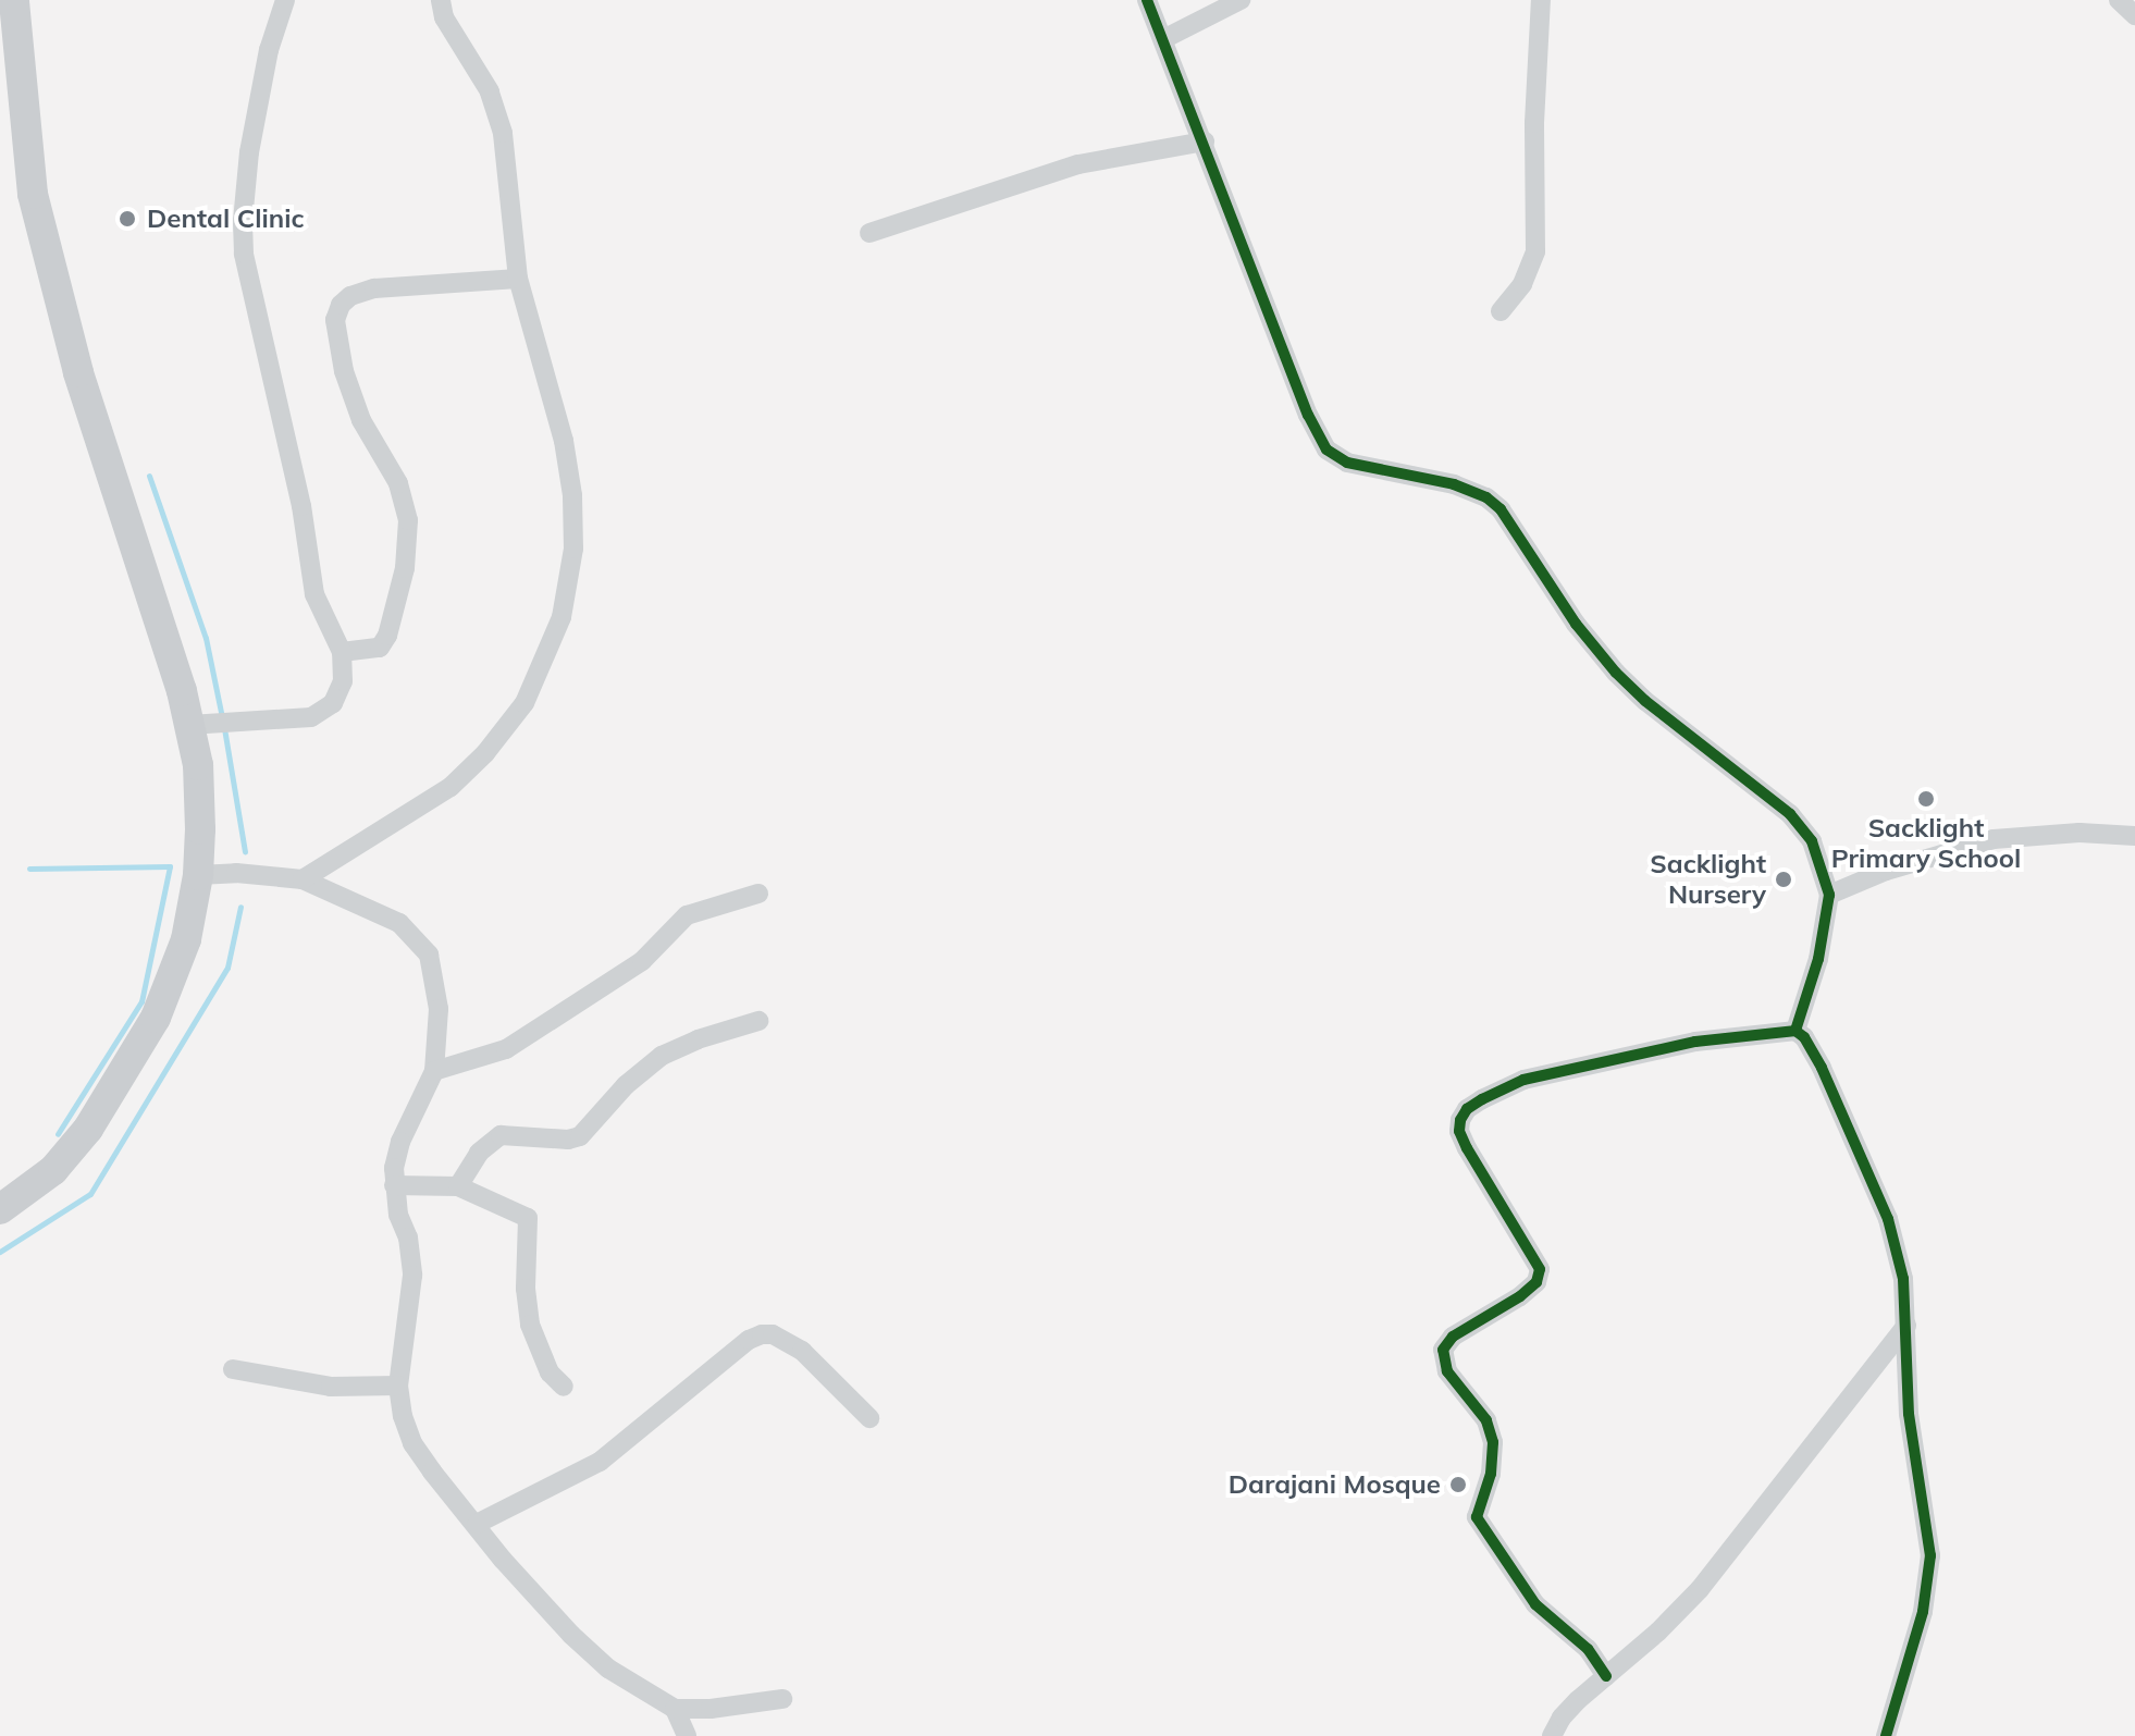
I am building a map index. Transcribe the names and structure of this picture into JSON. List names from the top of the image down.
{
  "places": [
    "Dental Clinic",
    "Sacklight Primary School",
    "Sacklight Nursery",
    "Darajani Mosque"
  ]
}
